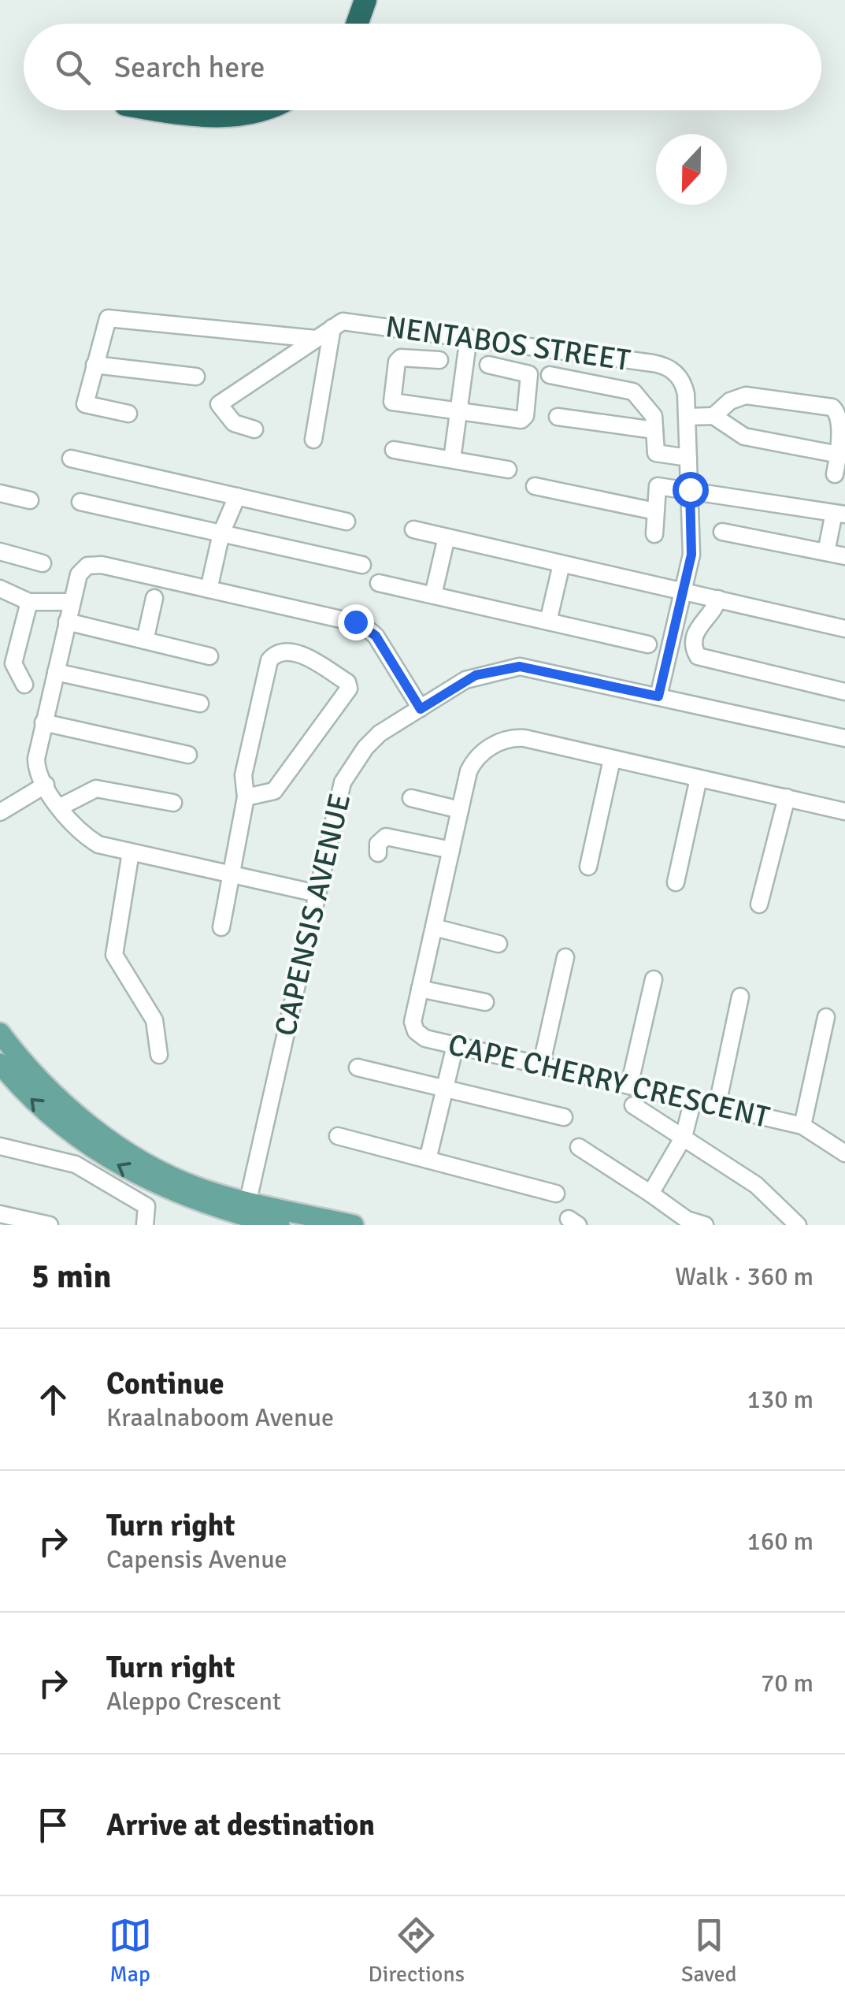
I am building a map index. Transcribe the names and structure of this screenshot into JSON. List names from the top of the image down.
{
  "streets": {
    "street": ["NENTABOS STREET", "CAPENSIS AVENUE", "CAPE CHERRY CRESCENT"]
  },
  "north": "bottom",
  "page": {
    "search": "Search here",
    "heading": ["5 min", "Walk · 360 m"],
    "list": [
      ["Continue", "Kraalnaboom Avenue", "130 m"],
      ["Turn right", "Capensis Avenue", "160 m"],
      ["Turn right", "Aleppo Crescent", "70 m"],
      "Arrive at destination"
    ],
    "nav": ["Map", "Directions", "Saved"]
  }
}
